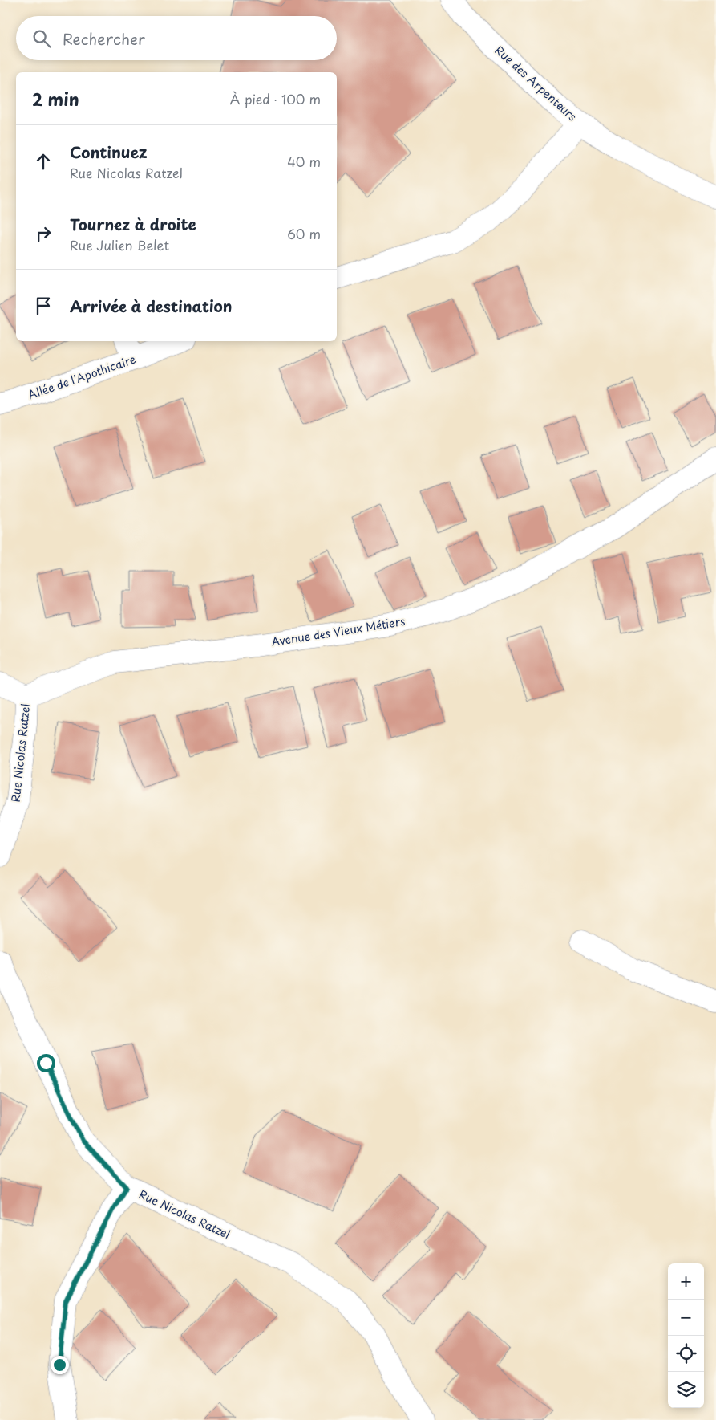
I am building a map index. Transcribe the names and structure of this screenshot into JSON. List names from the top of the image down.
{
  "streets": {
    "street": [
      "Rue des Arpenteurs",
      "Allée de l'Apothicaire",
      "Avenue des Vieux Métiers",
      "Rue Nicolas Ratzel"
    ]
  },
  "crossings": [
    ["Avenue des Vieux Métiers", "Rue Nicolas Ratzel"]
  ],
  "page": {
    "search": "Rechercher",
    "heading": ["2 min", "À pied · 100 m"],
    "list": [
      ["Continuez", "Rue Nicolas Ratzel", "40 m"],
      ["Tournez à droite", "Rue Julien Belet", "60 m"],
      "Arrivée à destination"
    ],
    "map_buttons": ["+", "−"]
  }
}
